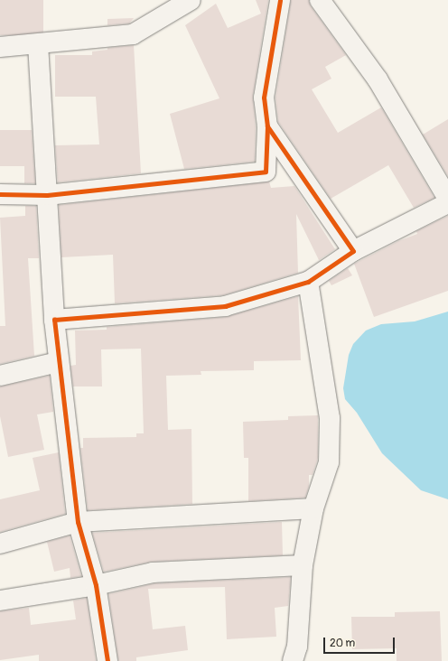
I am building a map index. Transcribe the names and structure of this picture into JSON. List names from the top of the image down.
{
  "scale_bar": "20 m"
}
